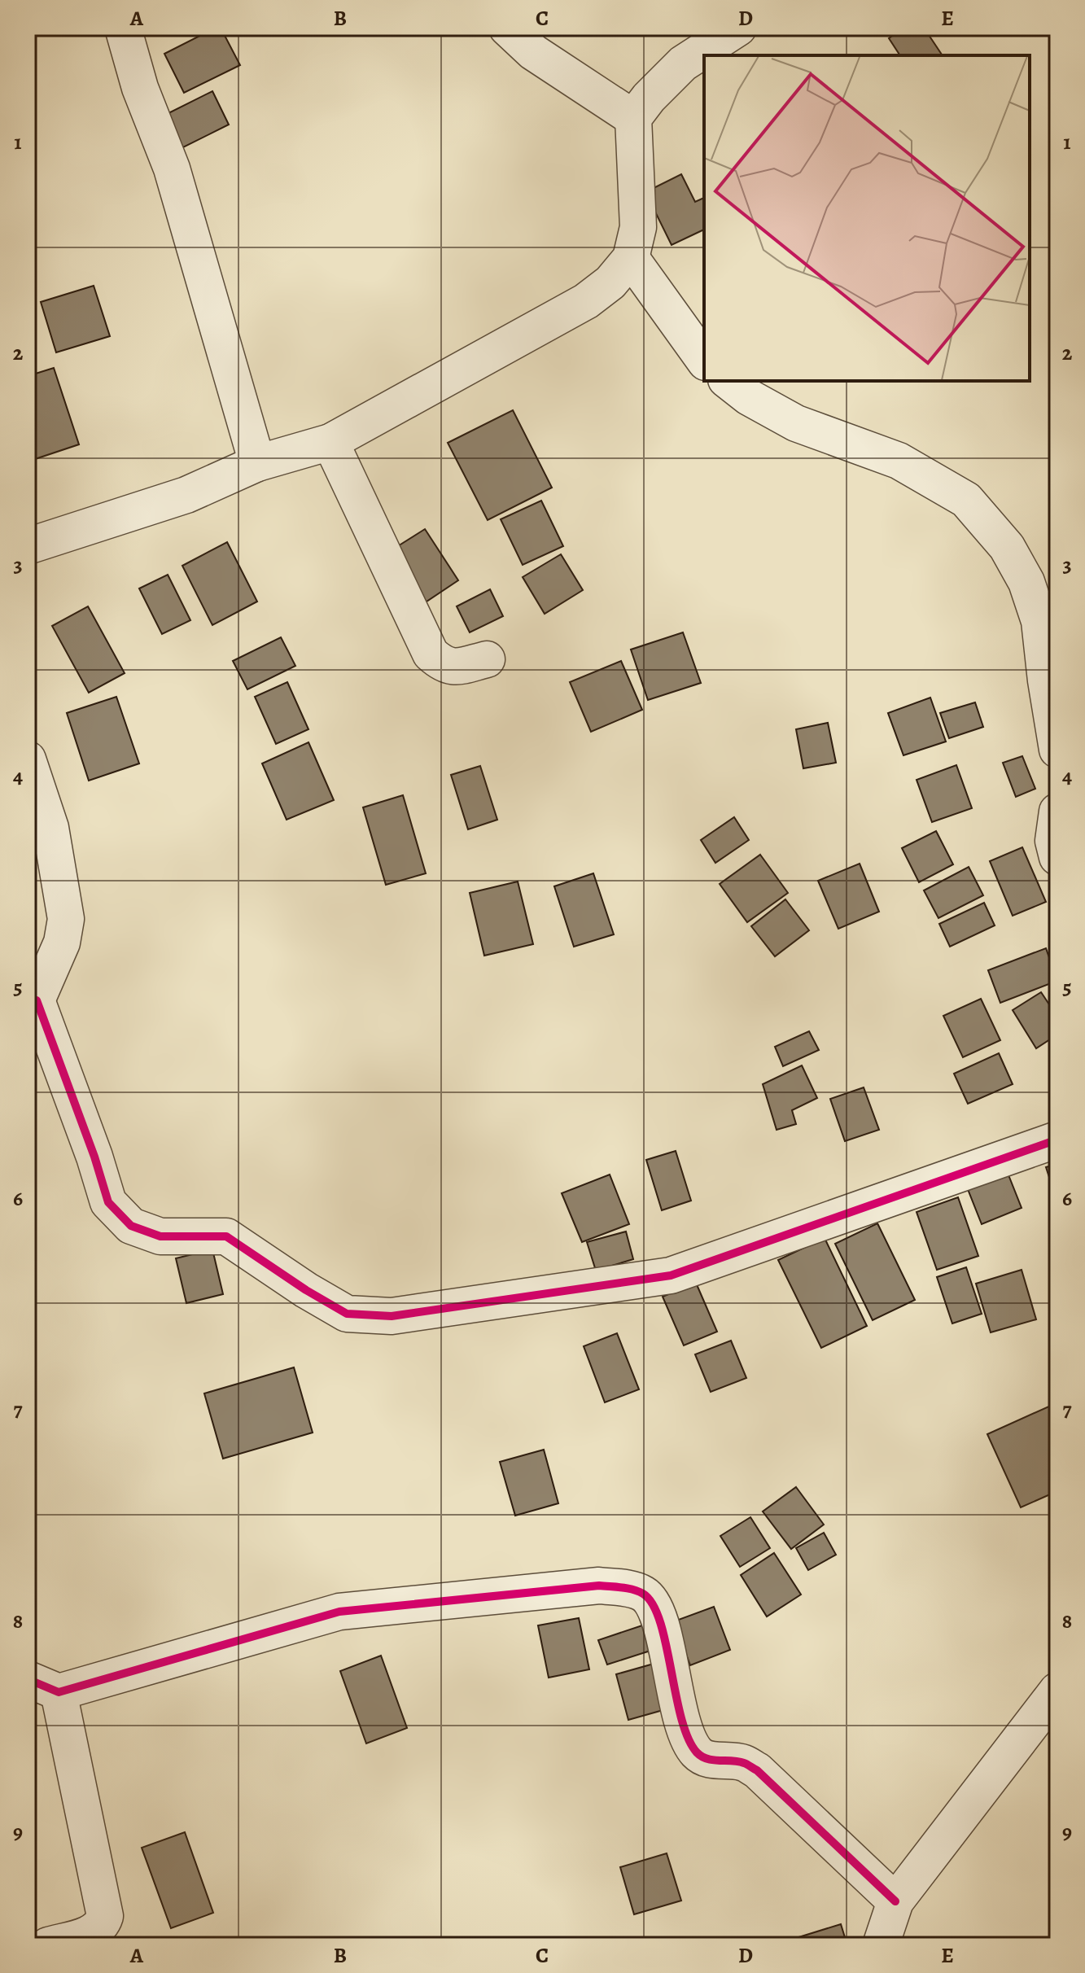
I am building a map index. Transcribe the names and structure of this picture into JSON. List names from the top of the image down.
{
  "grid": {
    "columns": [
      "A",
      "B",
      "C",
      "D",
      "E"
    ],
    "rows": [
      "1",
      "2",
      "3",
      "4",
      "5",
      "6",
      "7",
      "8",
      "9"
    ]
  }
}
